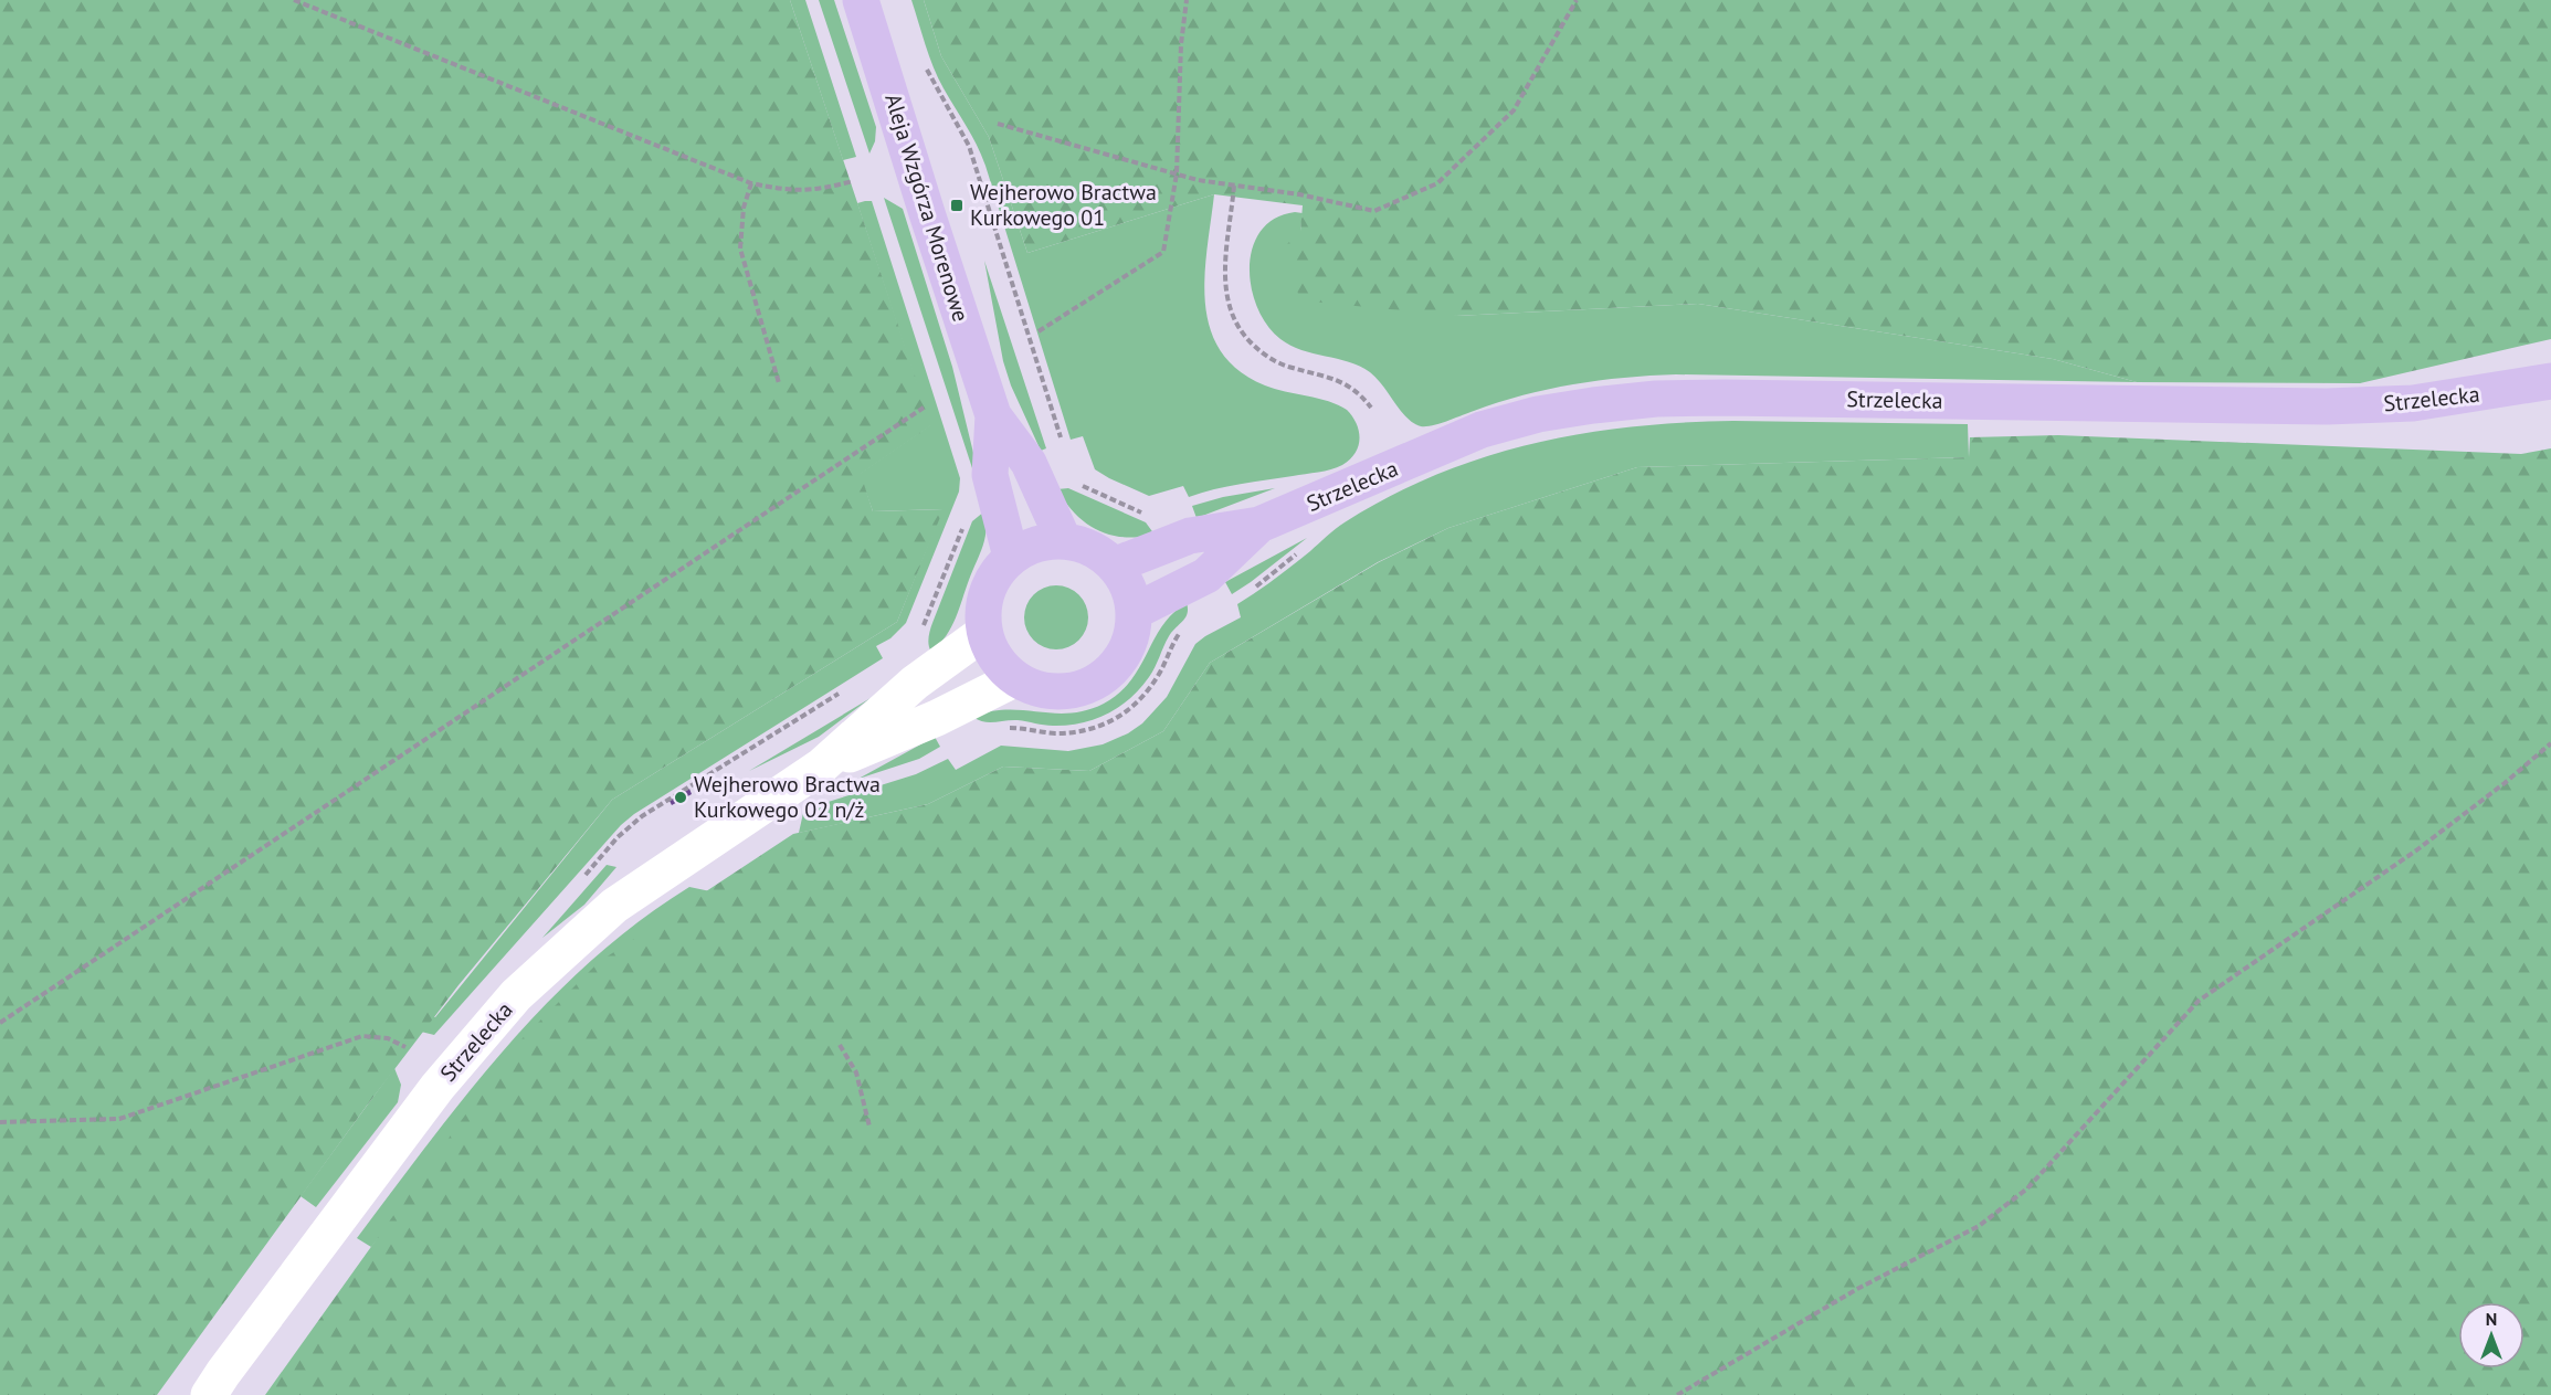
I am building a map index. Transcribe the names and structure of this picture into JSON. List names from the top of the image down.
{
  "streets": {
    "main road": ["Aleja Wzgórza Morenowe", "Strzelecka"]
  },
  "crossings": [
    ["Aleja Wzgórza Morenowe", "Strzelecka"]
  ],
  "places": {
    "transit": ["Wejherowo Bractwa Kurkowego 01"],
    "other": ["Wejherowo Bractwa Kurkowego 02 n/ż"]
  },
  "north": "top"
}
